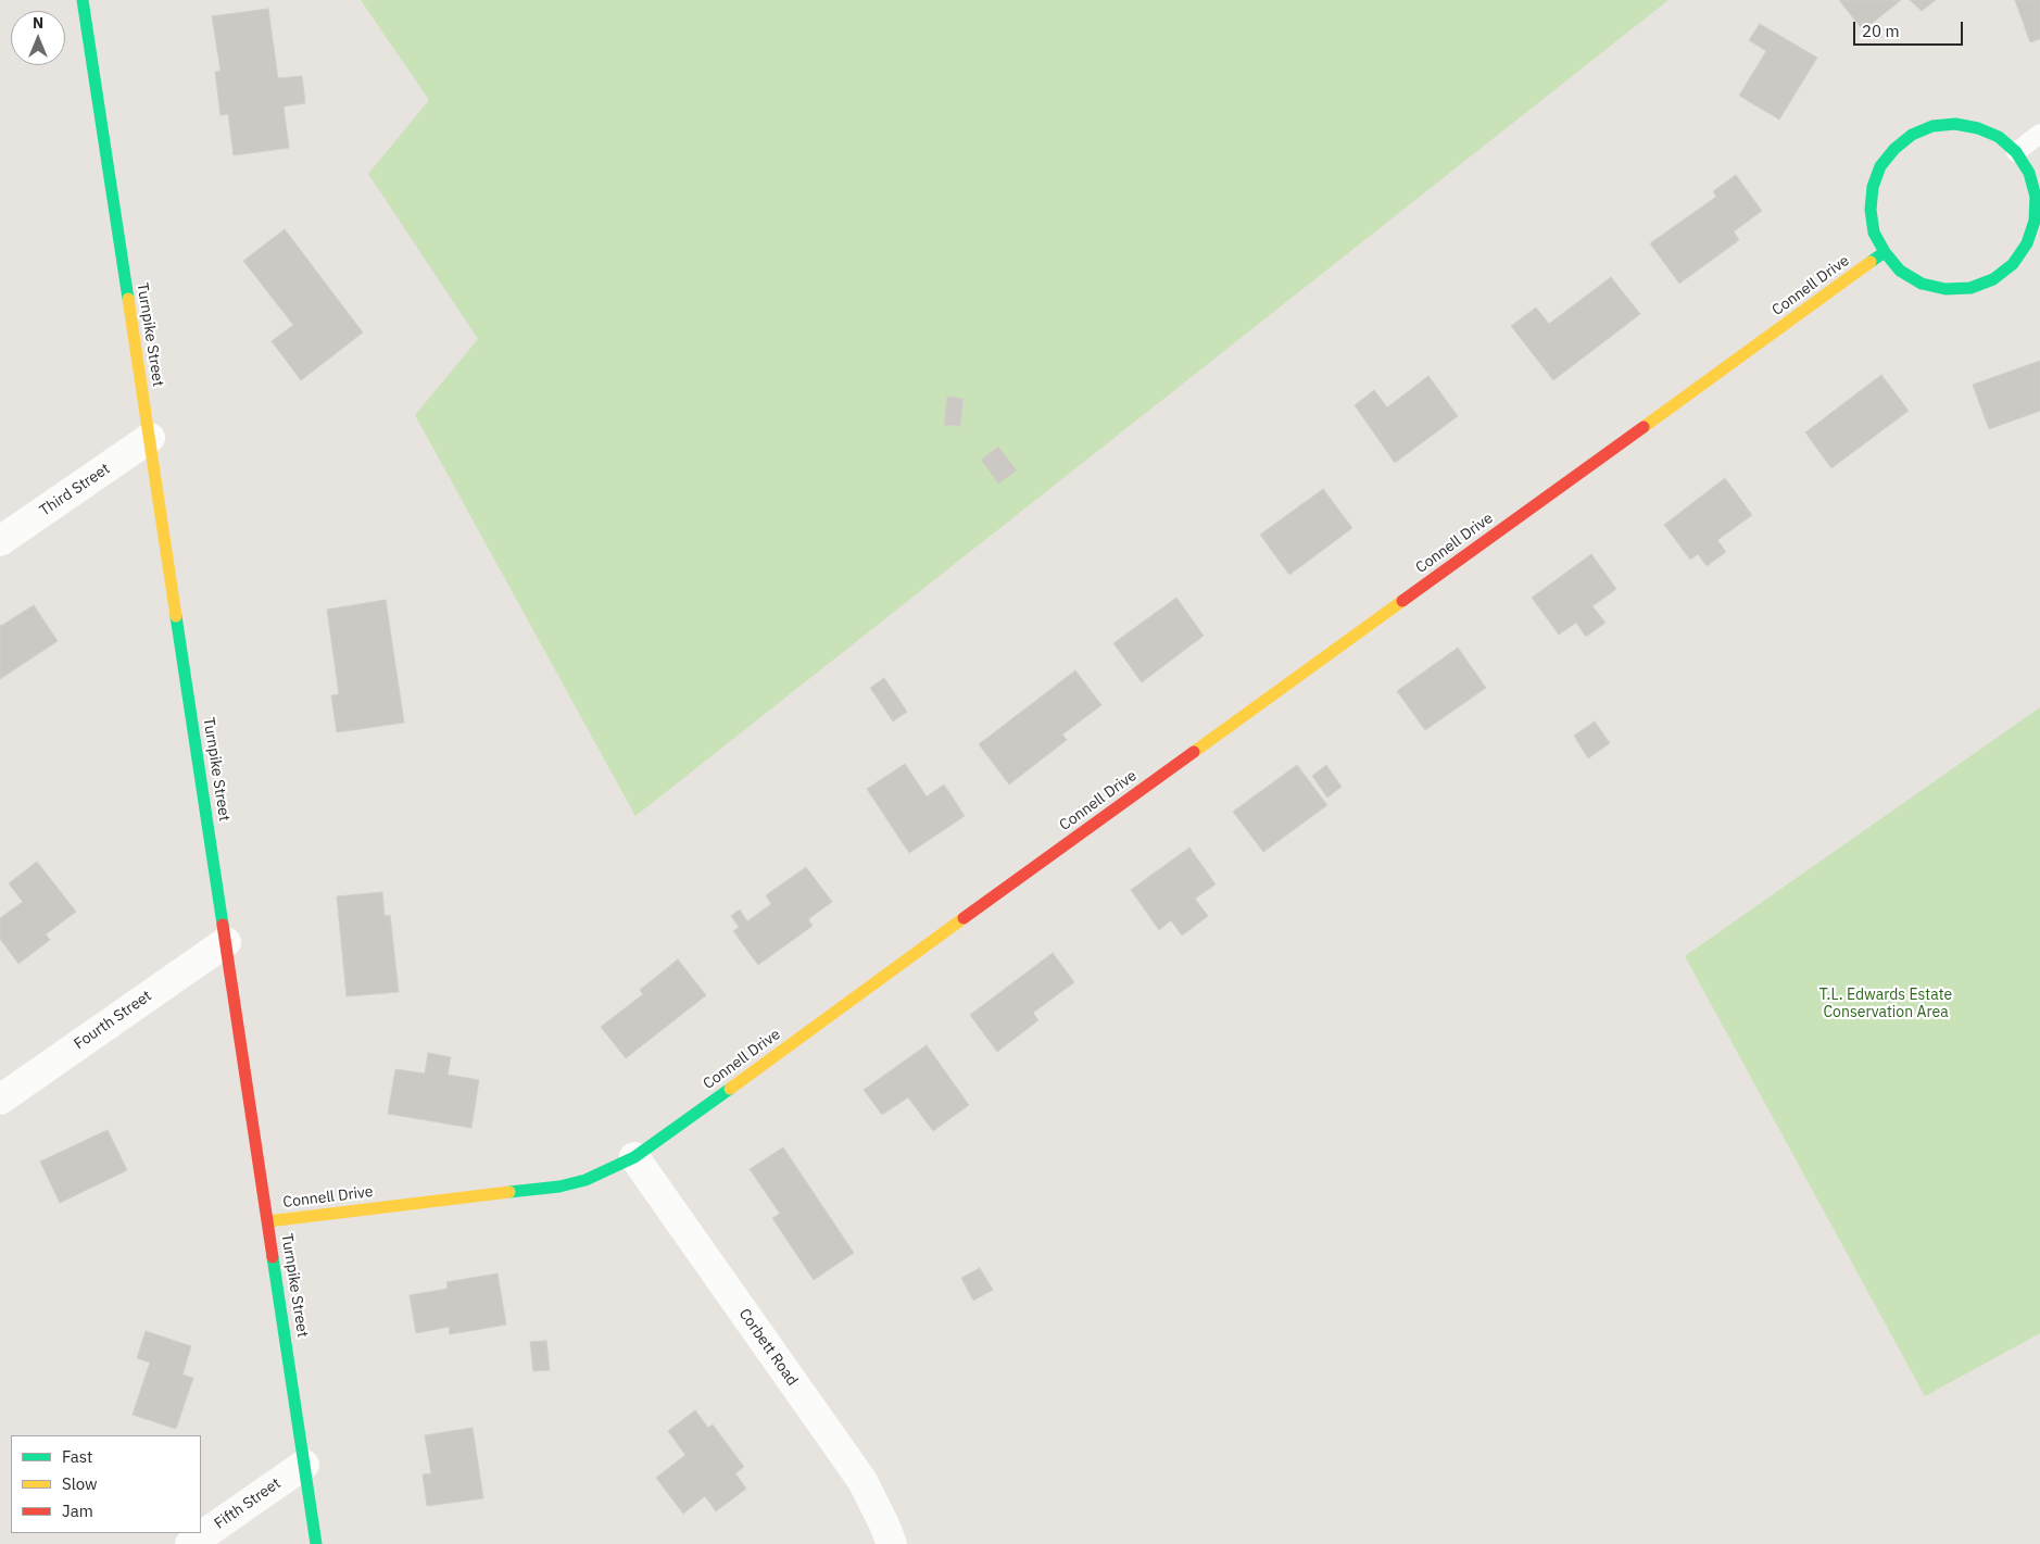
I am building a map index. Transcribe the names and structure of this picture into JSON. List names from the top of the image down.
{
  "streets": {
    "street": [
      "Connell Drive",
      "Turnpike Street",
      "Third Street",
      "Fourth Street",
      "Corbett Road",
      "Fifth Street"
    ]
  },
  "crossings": [
    ["Connell Drive", "Turnpike Street"],
    ["Connell Drive", "Corbett Road"],
    ["Turnpike Street", "Third Street"],
    ["Turnpike Street", "Fourth Street"],
    ["Turnpike Street", "Fifth Street"]
  ],
  "parks": ["T.L. Edwards Estate Conservation Area"],
  "legend": ["Fast", "Slow", "Jam"],
  "scale_bar": "20 m",
  "north": "top"
}
